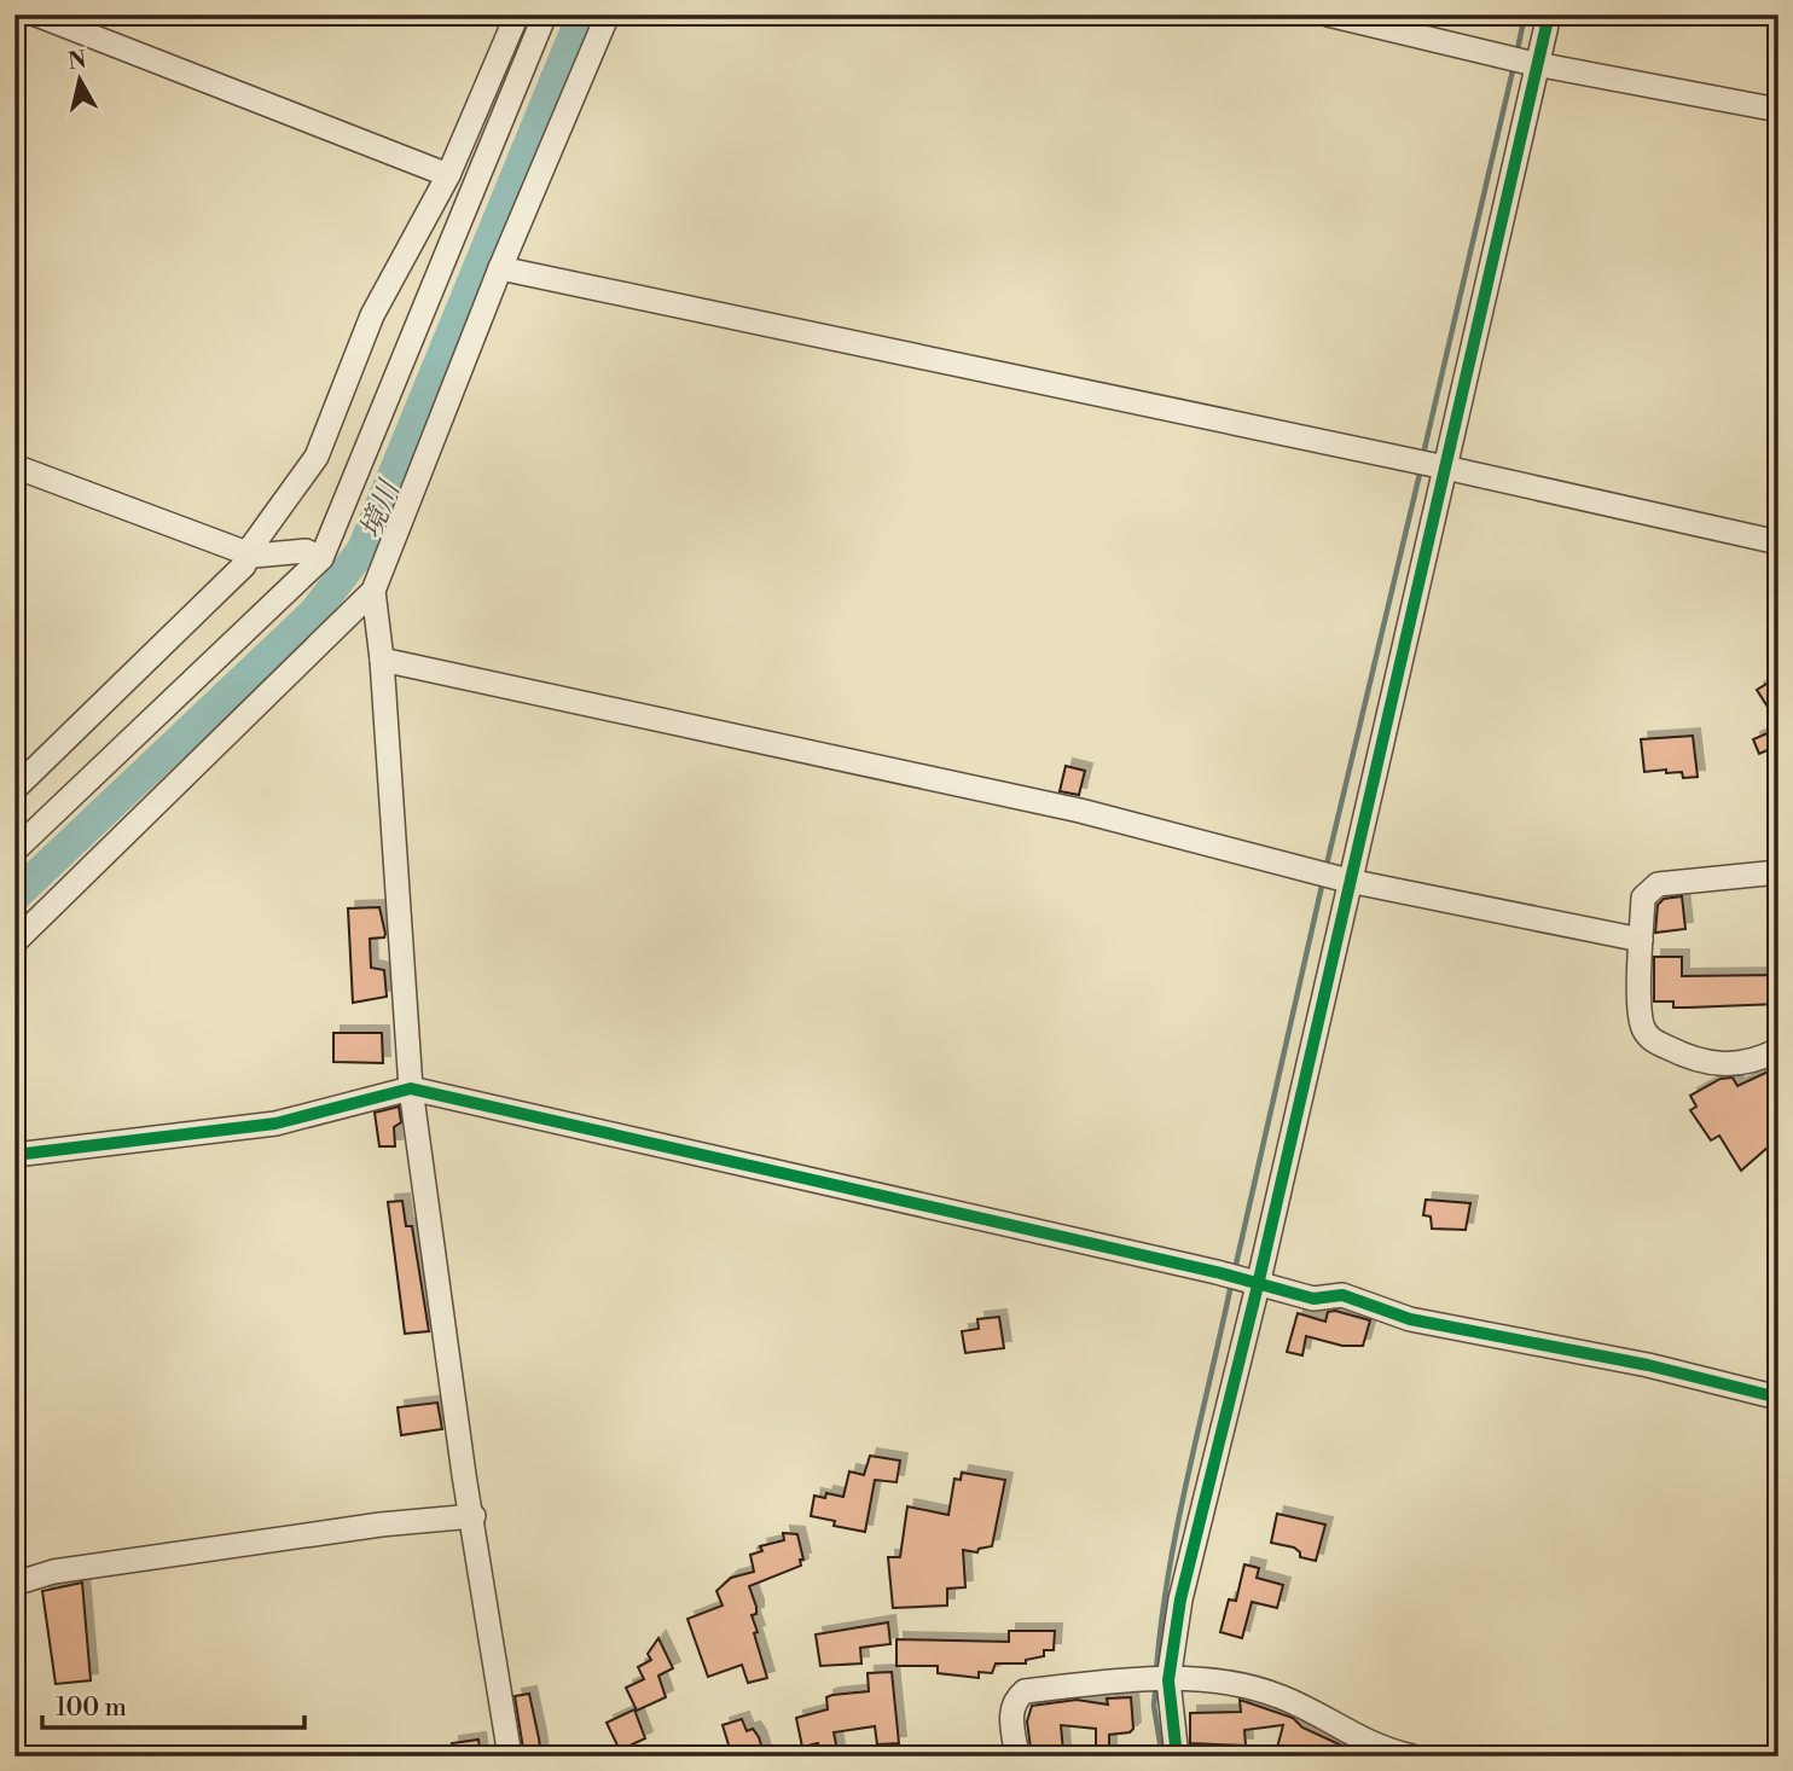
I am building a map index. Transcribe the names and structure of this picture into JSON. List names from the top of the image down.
{
  "water": ["境川"],
  "scale_bar": "100 m",
  "north": "top"
}
